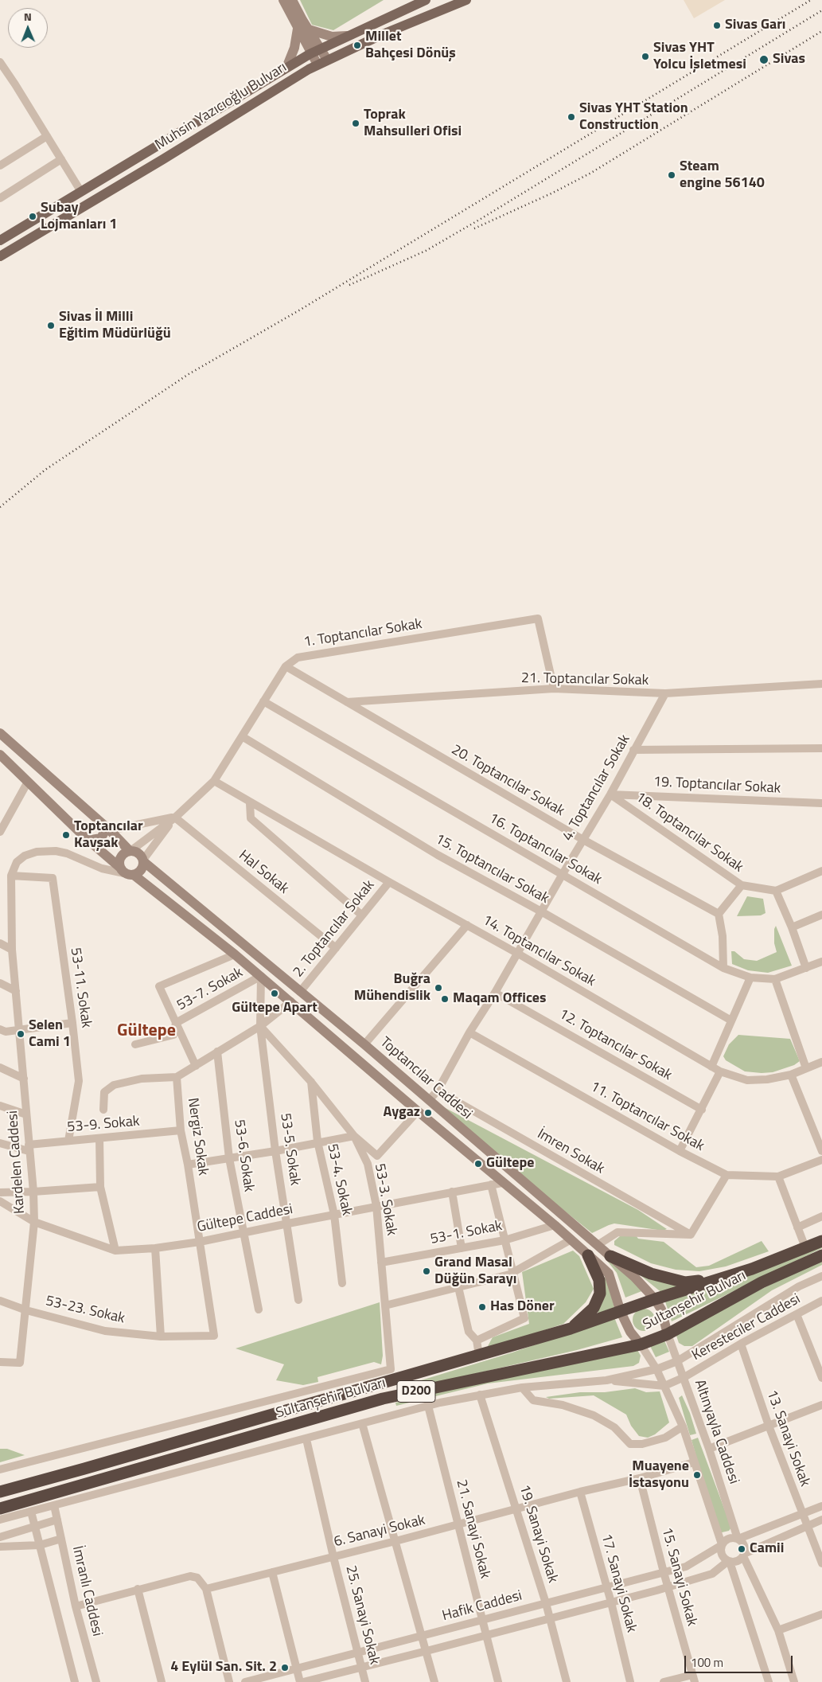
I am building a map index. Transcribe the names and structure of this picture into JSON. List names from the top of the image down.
{
  "streets": {
    "highway": ["Sultanşehir Bulvarı", "D200"],
    "main road": ["Muhsin Yazıcıoğlu Bulvarı"],
    "street": [
      "1. Toptancılar Sokak",
      "21. Toptancılar Sokak",
      "20. Toptancılar Sokak",
      "19. Toptancılar Sokak",
      "4. Toptancılar Sokak",
      "18. Toptancılar Sokak",
      "16. Toptancılar Sokak",
      "15. Toptancılar Sokak",
      "Hal Sokak",
      "2. Toptancılar Sokak",
      "14. Toptancılar Sokak",
      "53-11. Sokak",
      "53-7. Sokak",
      "12. Toptancılar Sokak",
      "Toptancılar Caddesi",
      "11. Toptancılar Sokak",
      "53-9. Sokak",
      "Nergiz Sokak",
      "53-5. Sokak",
      "İmren Sokak",
      "53-6. Sokak",
      "Kardelen Caddesi",
      "53-4. Sokak",
      "53-3. Sokak",
      "Gültepe Caddesi",
      "53-1. Sokak",
      "53-23. Sokak",
      "Keresteciler Caddesi",
      "Altınyayla Caddesi",
      "13. Sanayi Sokak",
      "21. Sanayi Sokak",
      "6. Sanayi Sokak",
      "19. Sanayi Sokak",
      "15. Sanayi Sokak",
      "17. Sanayi Sokak",
      "İmranlı Caddesi",
      "Hafik Caddesi",
      "25. Sanayi Sokak"
    ]
  },
  "crossings": [
    ["1. Toptancılar Sokak", "21. Toptancılar Sokak"],
    ["1. Toptancılar Sokak", "20. Toptancılar Sokak"],
    ["1. Toptancılar Sokak", "16. Toptancılar Sokak"],
    ["1. Toptancılar Sokak", "15. Toptancılar Sokak"],
    ["1. Toptancılar Sokak", "Hal Sokak"],
    ["1. Toptancılar Sokak", "14. Toptancılar Sokak"],
    ["1. Toptancılar Sokak", "Toptancılar Caddesi"],
    ["21. Toptancılar Sokak", "20. Toptancılar Sokak"],
    ["21. Toptancılar Sokak", "4. Toptancılar Sokak"],
    ["20. Toptancılar Sokak", "4. Toptancılar Sokak"],
    ["19. Toptancılar Sokak", "4. Toptancılar Sokak"],
    ["19. Toptancılar Sokak", "18. Toptancılar Sokak"],
    ["4. Toptancılar Sokak", "18. Toptancılar Sokak"],
    ["4. Toptancılar Sokak", "16. Toptancılar Sokak"],
    ["4. Toptancılar Sokak", "15. Toptancılar Sokak"],
    ["4. Toptancılar Sokak", "14. Toptancılar Sokak"],
    ["4. Toptancılar Sokak", "12. Toptancılar Sokak"],
    ["4. Toptancılar Sokak", "Toptancılar Caddesi"],
    ["4. Toptancılar Sokak", "11. Toptancılar Sokak"],
    ["4. Toptancılar Sokak", "İmren Sokak"],
    ["Hal Sokak", "2. Toptancılar Sokak"],
    ["2. Toptancılar Sokak", "14. Toptancılar Sokak"],
    ["2. Toptancılar Sokak", "Toptancılar Caddesi"],
    ["53-11. Sokak", "53-9. Sokak"],
    ["53-11. Sokak", "Kardelen Caddesi"],
    ["53-7. Sokak", "Toptancılar Caddesi"],
    ["Toptancılar Caddesi", "Gültepe Caddesi"],
    ["Toptancılar Caddesi", "53-1. Sokak"],
    ["Toptancılar Caddesi", "Sultanşehir Bulvarı"],
    ["Toptancılar Caddesi", "Altınyayla Caddesi"],
    ["53-9. Sokak", "Nergiz Sokak"],
    ["53-9. Sokak", "Kardelen Caddesi"],
    ["Nergiz Sokak", "Gültepe Caddesi"],
    ["Nergiz Sokak", "53-23. Sokak"],
    ["53-5. Sokak", "53-3. Sokak"],
    ["53-5. Sokak", "Gültepe Caddesi"],
    ["53-6. Sokak", "Gültepe Caddesi"],
    ["Kardelen Caddesi", "Gültepe Caddesi"],
    ["Kardelen Caddesi", "53-23. Sokak"],
    ["53-4. Sokak", "53-3. Sokak"],
    ["53-4. Sokak", "Gültepe Caddesi"],
    ["53-3. Sokak", "Gültepe Caddesi"],
    ["53-3. Sokak", "53-1. Sokak"],
    ["Sultanşehir Bulvarı", "Altınyayla Caddesi"],
    ["Keresteciler Caddesi", "Altınyayla Caddesi"],
    ["Keresteciler Caddesi", "13. Sanayi Sokak"],
    ["Altınyayla Caddesi", "Hafik Caddesi"],
    ["21. Sanayi Sokak", "6. Sanayi Sokak"],
    ["21. Sanayi Sokak", "Hafik Caddesi"],
    ["6. Sanayi Sokak", "19. Sanayi Sokak"],
    ["6. Sanayi Sokak", "15. Sanayi Sokak"],
    ["6. Sanayi Sokak", "17. Sanayi Sokak"],
    ["6. Sanayi Sokak", "25. Sanayi Sokak"],
    ["19. Sanayi Sokak", "Hafik Caddesi"],
    ["15. Sanayi Sokak", "Hafik Caddesi"],
    ["17. Sanayi Sokak", "Hafik Caddesi"],
    ["Hafik Caddesi", "25. Sanayi Sokak"]
  ],
  "districts": ["Gültepe"],
  "places": [
    "Sivas Garı",
    "Millet Bahçesi Dönüş",
    "Sivas YHT Yolcu İşletmesi",
    "Sivas",
    "Sivas YHT Station Construction",
    "Toprak Mahsulleri Ofisi",
    "Steam engine 56140",
    "Subay Lojmanları 1",
    "Sivas İl Milli Eğitim Müdürlüğü",
    "Toptancılar Kavşak",
    "Buğra Mühendislik",
    "Gültepe Apart",
    "Maqam Offices",
    "Selen Cami 1",
    "Aygaz",
    "Gültepe",
    "Grand Masal Düğün Sarayı",
    "Has Döner",
    "Muayene İstasyonu",
    "Camii",
    "4 Eylül San. Sit. 2"
  ],
  "scale_bar": "100 m",
  "north": "top"
}
